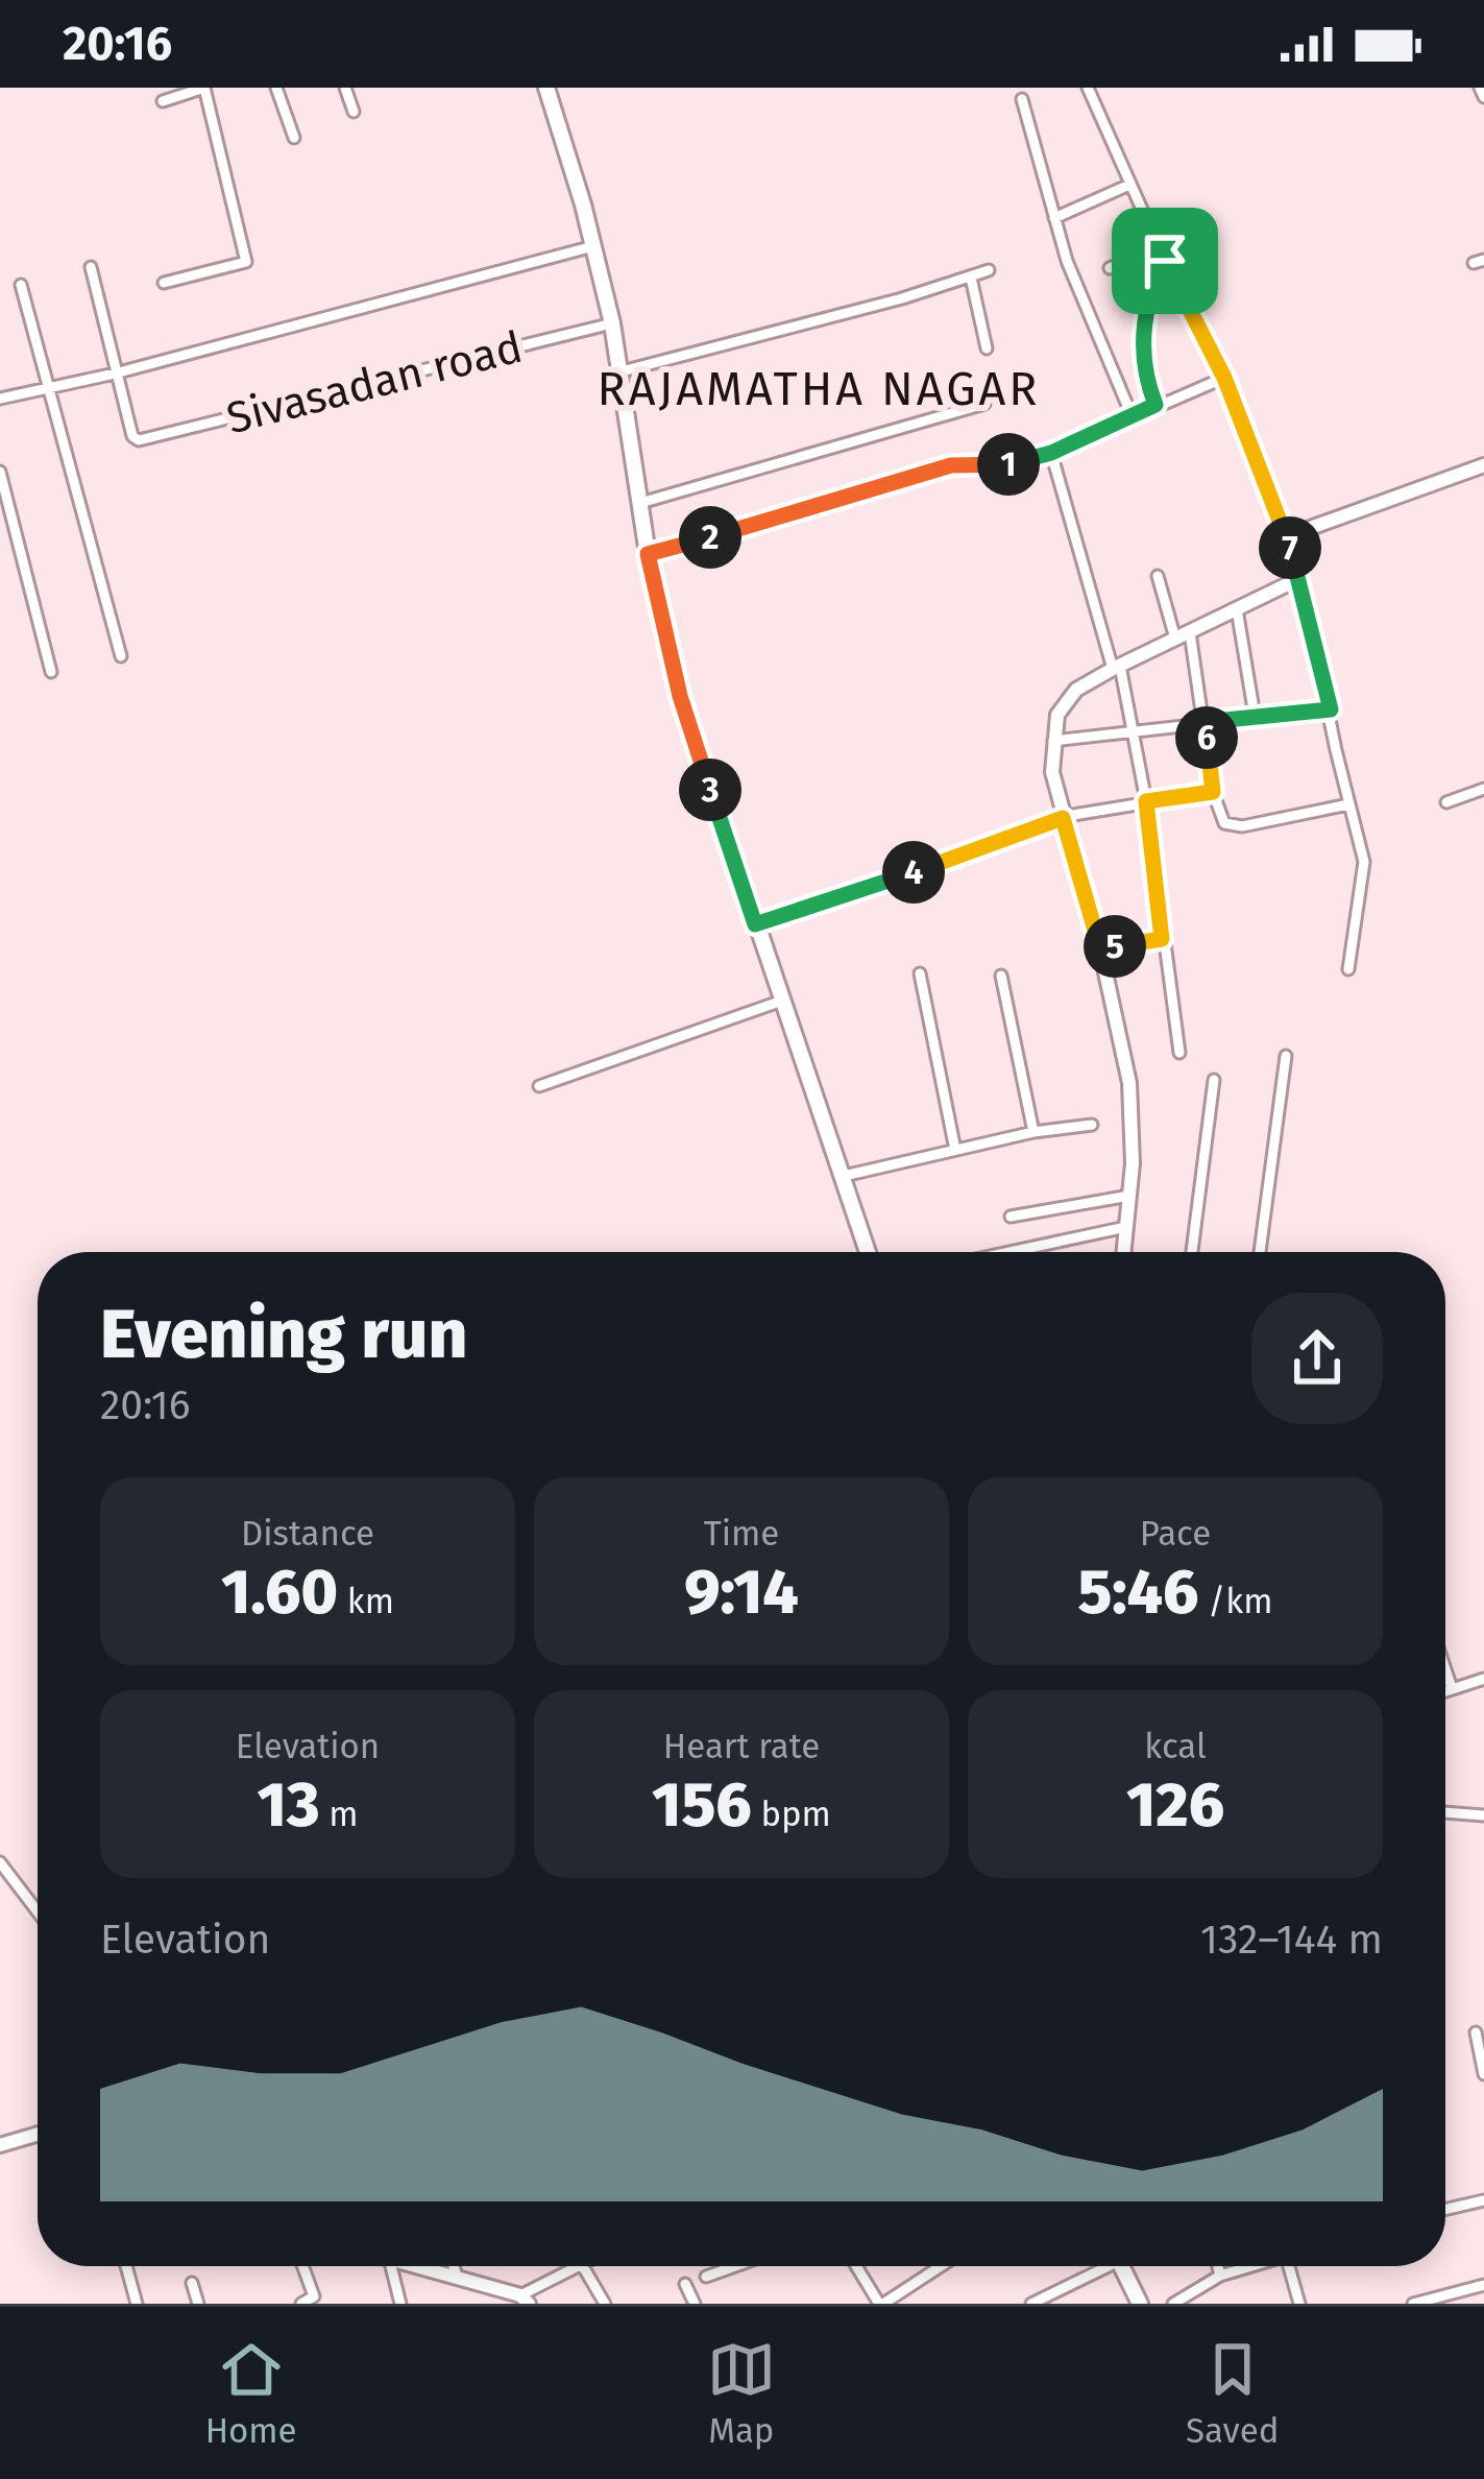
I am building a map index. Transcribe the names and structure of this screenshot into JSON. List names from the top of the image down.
{
  "streets": {
    "street": ["Sivasadan road"]
  },
  "districts": ["RAJAMATHA NAGAR"],
  "page": {
    "status": "20:16",
    "pins": [
      "1",
      "2",
      "7",
      "6",
      "3",
      "4",
      "5"
    ],
    "heading": ["Evening run", "20:16"],
    "stats": [
      ["Distance", "1.60 km"],
      ["Time", "9:14"],
      ["Pace", "5:46 /km"],
      ["Elevation", "13 m"],
      ["Heart rate", "156 bpm"],
      ["kcal", "126"]
    ],
    "chart": ["Elevation", "132–144 m"],
    "tabs": ["Home", "Map", "Saved"]
  }
}
